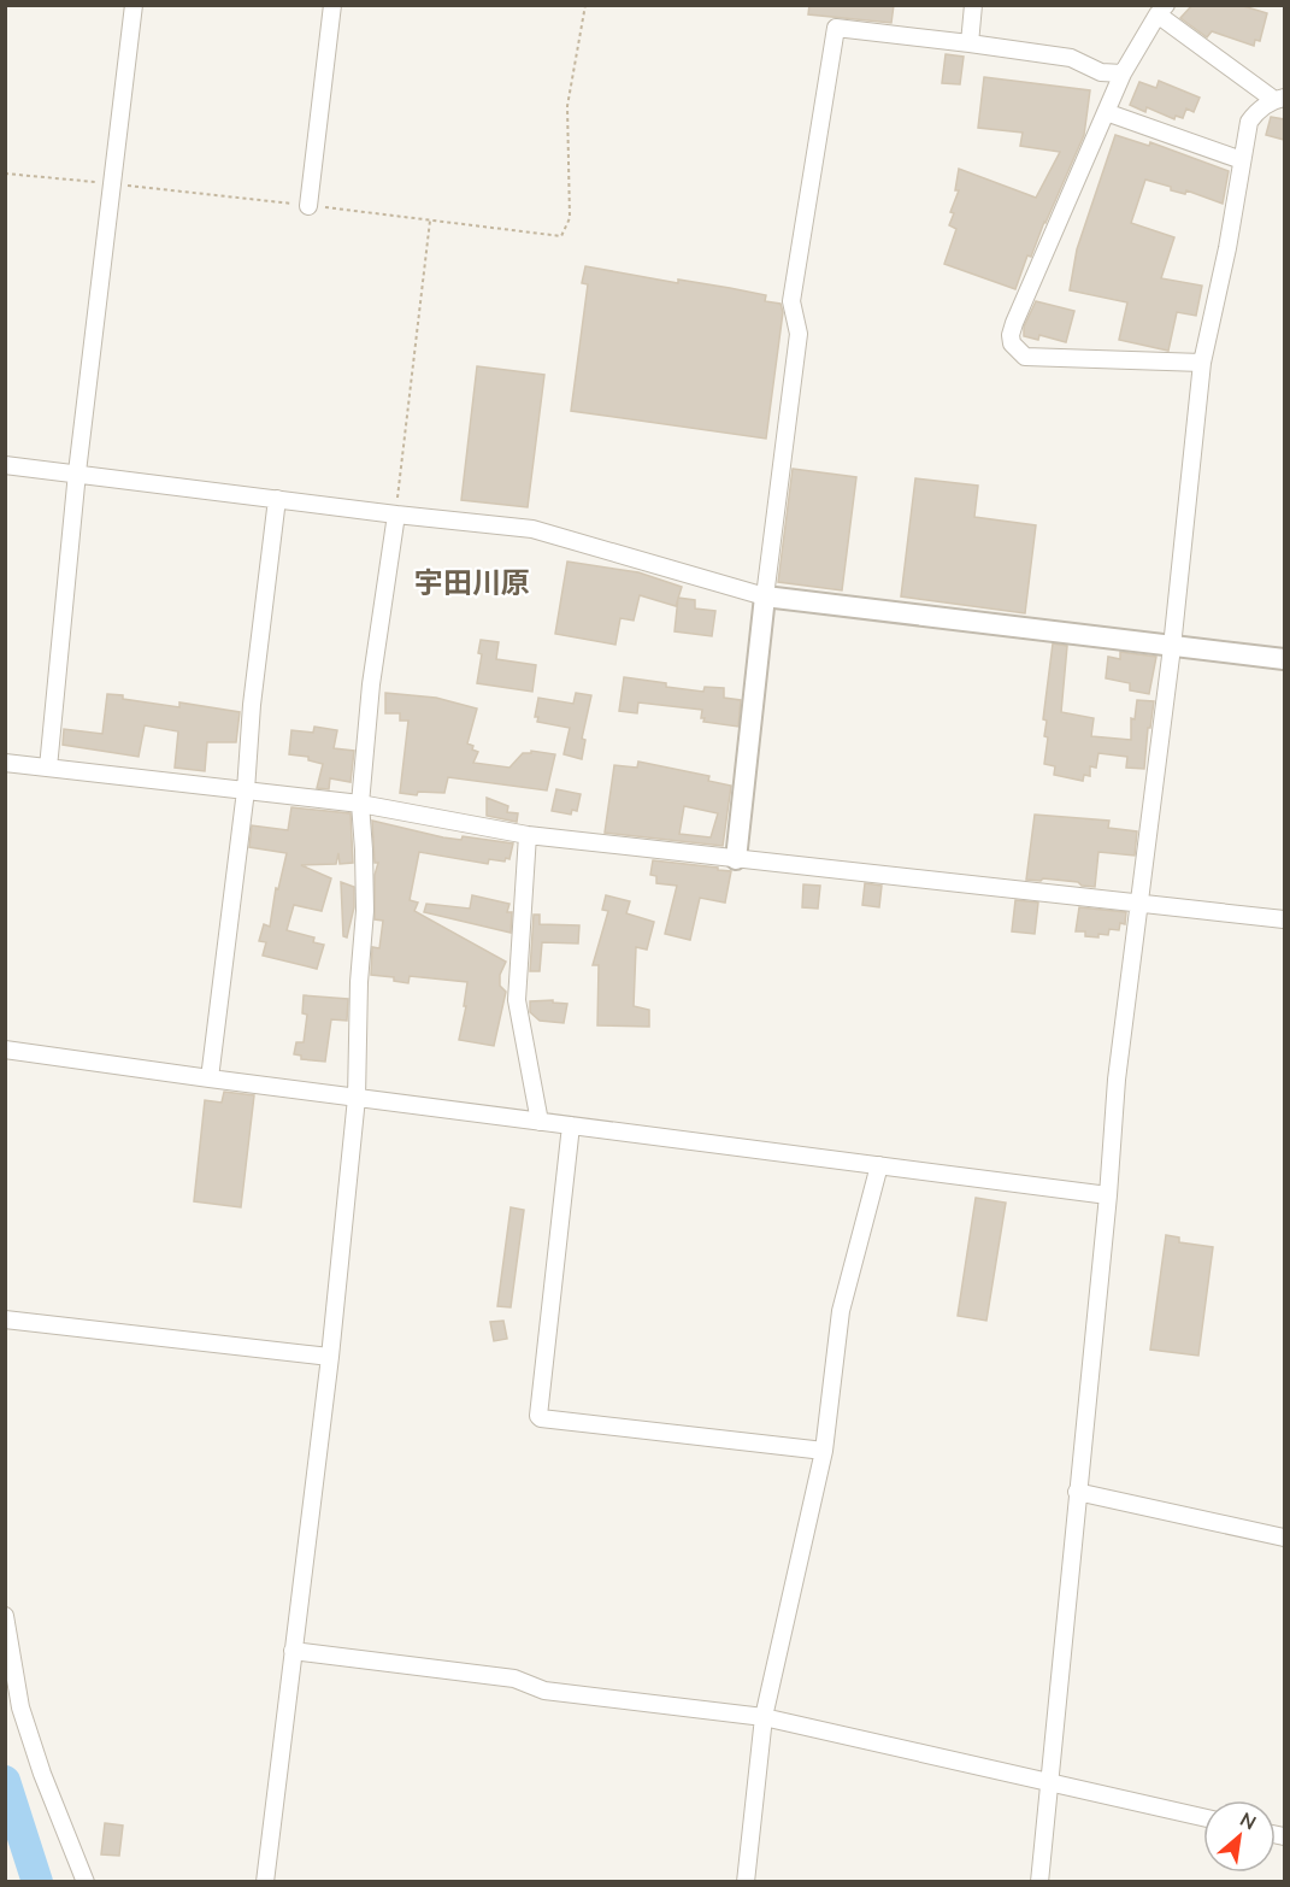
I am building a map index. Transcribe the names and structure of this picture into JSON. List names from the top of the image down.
{
  "districts": ["宇田川原"],
  "north": "top right"
}
